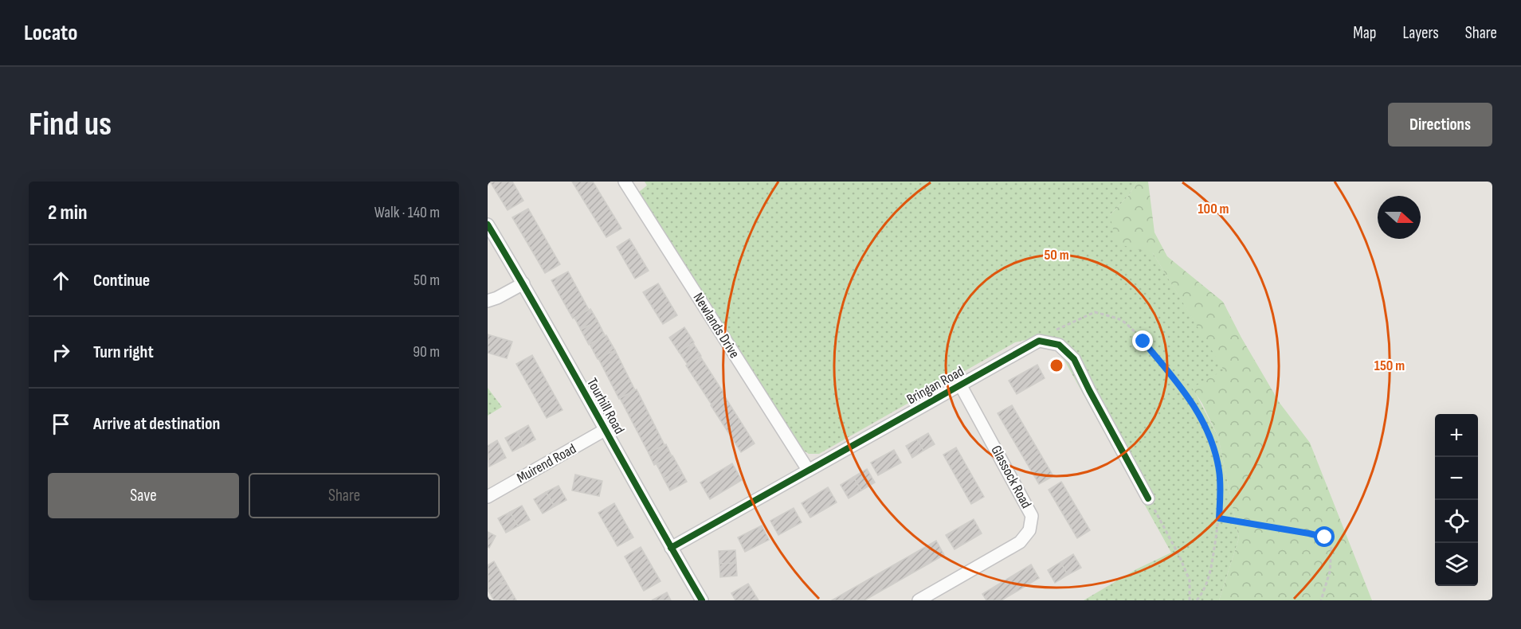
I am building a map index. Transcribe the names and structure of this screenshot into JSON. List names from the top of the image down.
{
  "streets": {
    "street": [
      "Newlands Drive",
      "Bringan Road",
      "Tourhill Road",
      "Muirend Road",
      "Glassock Road"
    ]
  },
  "crossings": [
    ["Newlands Drive", "Bringan Road"],
    ["Bringan Road", "Tourhill Road"],
    ["Bringan Road", "Glassock Road"],
    ["Tourhill Road", "Muirend Road"]
  ],
  "north": "right",
  "page": {
    "header": "Locato",
    "nav": ["Map", "Layers", "Share"],
    "buttons": [
      "Directions",
      ["Save", "Share"]
    ],
    "title": "Find us",
    "heading": ["2 min", "Walk · 140 m"],
    "list": [
      ["Continue", "50 m"],
      ["Turn right", "90 m"],
      "Arrive at destination"
    ],
    "map_buttons": ["+", "−"]
  },
  "rings": ["100 m", "50 m", "150 m"]
}
